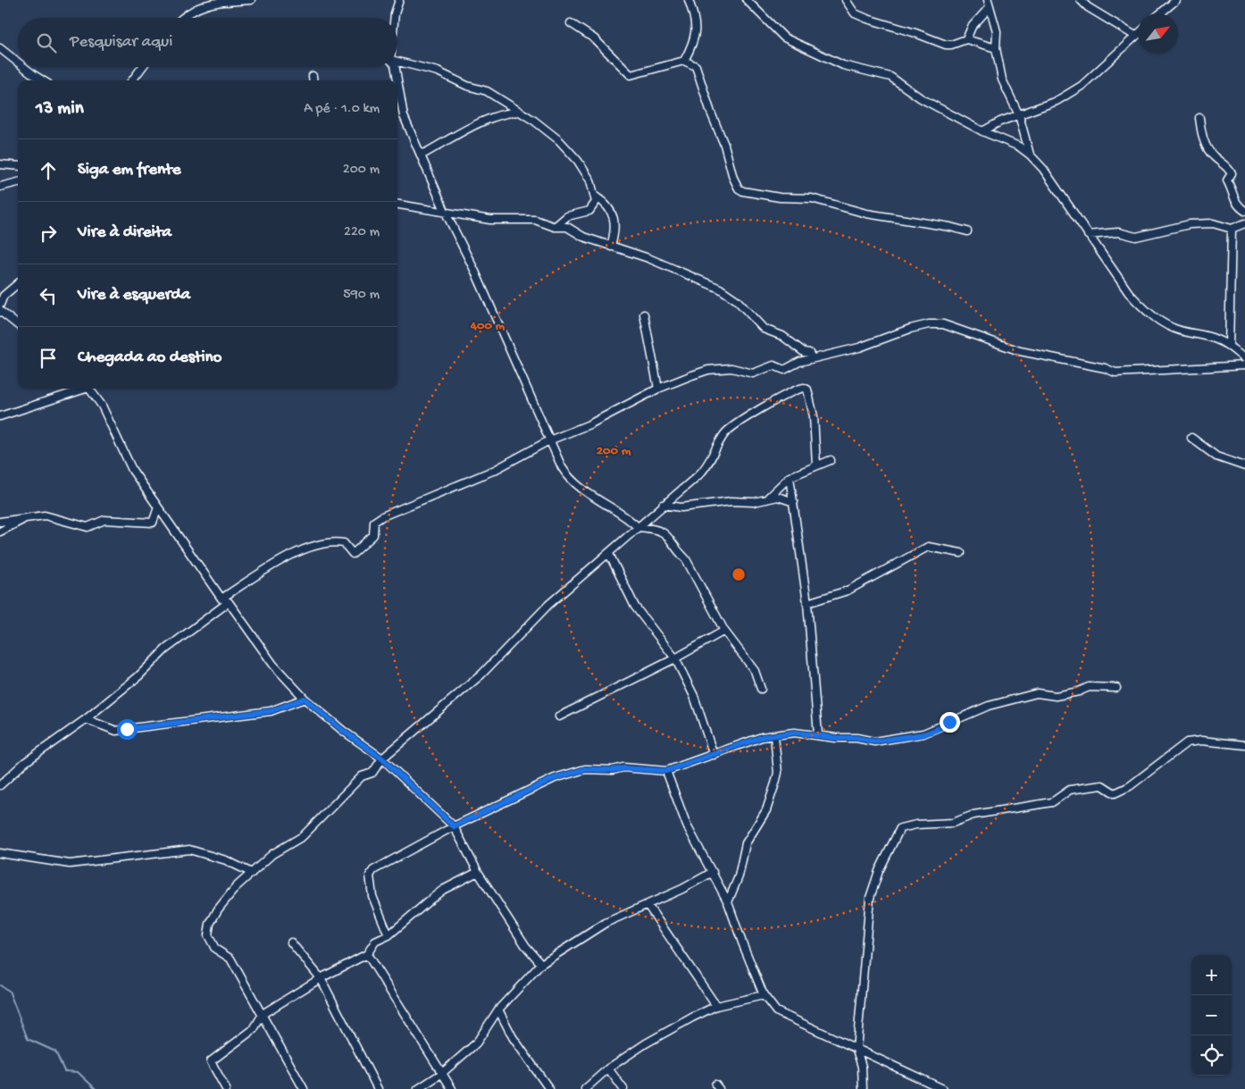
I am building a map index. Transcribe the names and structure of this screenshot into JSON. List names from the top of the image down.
{
  "north": "top right",
  "page": {
    "search": "Pesquisar aqui",
    "heading": ["13 min", "A pé · 1.0 km"],
    "list": [
      ["Siga em frente", "200 m"],
      ["Vire à direita", "220 m"],
      ["Vire à esquerda", "590 m"],
      "Chegada ao destino"
    ],
    "map_buttons": ["+", "−"]
  },
  "rings": ["400 m", "200 m"]
}
